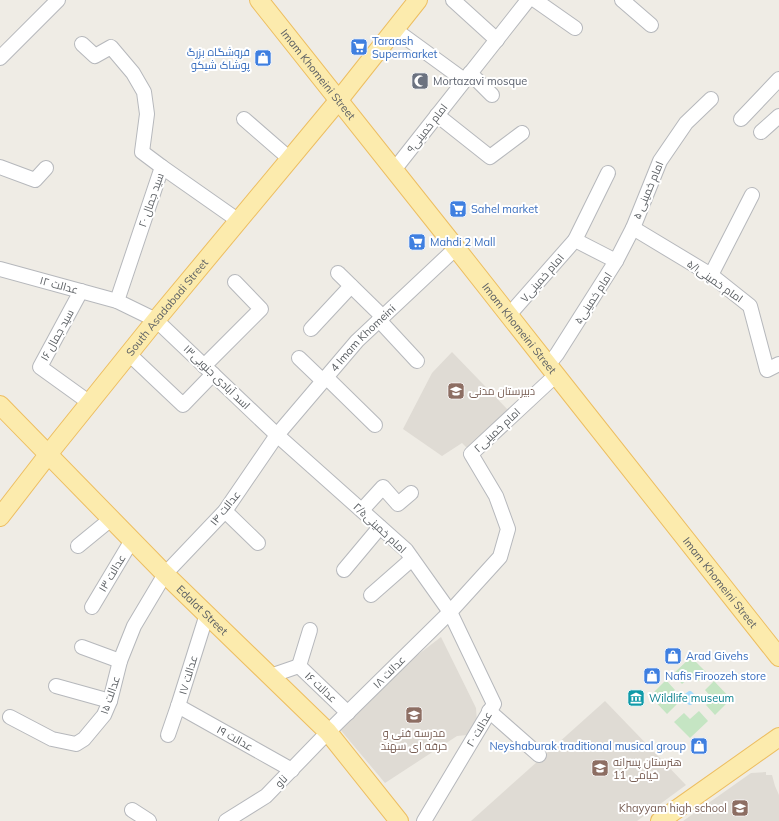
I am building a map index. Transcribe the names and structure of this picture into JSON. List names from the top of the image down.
{
  "streets": {
    "main road": ["Imam Khomeini Street", "South Asadabadi Street", "Edalat Street"],
    "street": [
      "امام خمینی۹",
      "امام خمینی ۵",
      "سید جمال ۲۰",
      "امام خمینی۷",
      "امام خمینی۵/۱",
      "عدالت ۱۲",
      "امام خمینی۵",
      "سید جمال ۱۶",
      "4 Imam Khomeini",
      "اسد آبادی جنوبی۱۳",
      "امام خمینی۲",
      "عدالت ۱۴",
      "امام خمینی۲/۵",
      "عدالت ۱۳",
      "عدالت ۱۸",
      "عدالت ۱۷",
      "عدالت ۱۶",
      "عدالت ۱۵",
      "عدالت ۲۰",
      "عدالت ۱۹",
      "ناو"
    ]
  },
  "crossings": [
    ["Imam Khomeini Street", "امام خمینی۹"],
    ["Imam Khomeini Street", "امام خمینی۷"],
    ["Imam Khomeini Street", "امام خمینی۵"],
    ["Imam Khomeini Street", "South Asadabadi Street"],
    ["Imam Khomeini Street", "4 Imam Khomeini"],
    ["Imam Khomeini Street", "امام خمینی۲"],
    ["امام خمینی ۵", "امام خمینی۵/۱"],
    ["امام خمینی ۵", "امام خمینی۵"],
    ["سید جمال ۲۰", "عدالت ۱۲"],
    ["سید جمال ۲۰", "South Asadabadi Street"],
    ["امام خمینی۵/۱", "امام خمینی۵"],
    ["عدالت ۱۲", "South Asadabadi Street"],
    ["عدالت ۱۲", "سید جمال ۱۶"],
    ["عدالت ۱۲", "اسد آبادی جنوبی۱۳"],
    ["امام خمینی۵", "امام خمینی۲"],
    ["South Asadabadi Street", "سید جمال ۱۶"],
    ["South Asadabadi Street", "اسد آبادی جنوبی۱۳"],
    ["South Asadabadi Street", "Edalat Street"],
    ["4 Imam Khomeini", "اسد آبادی جنوبی۱۳"],
    ["4 Imam Khomeini", "عدالت ۱۴"],
    ["اسد آبادی جنوبی۱۳", "عدالت ۱۴"],
    ["اسد آبادی جنوبی۱۳", "امام خمینی۲/۵"],
    ["امام خمینی۲", "امام خمینی۲/۵"],
    ["امام خمینی۲", "عدالت ۱۸"],
    ["امام خمینی۲", "عدالت ۲۰"],
    ["عدالت ۱۴", "Edalat Street"],
    ["عدالت ۱۴", "عدالت ۱۵"],
    ["امام خمینی۲/۵", "عدالت ۱۸"],
    ["امام خمینی۲/۵", "عدالت ۲۰"],
    ["عدالت ۱۳", "Edalat Street"],
    ["Edalat Street", "عدالت ۱۸"],
    ["Edalat Street", "عدالت ۱۷"],
    ["Edalat Street", "عدالت ۱۶"],
    ["Edalat Street", "عدالت ۱۵"],
    ["Edalat Street", "ناو"],
    ["عدالت ۱۸", "عدالت ۱۶"],
    ["عدالت ۱۸", "عدالت ۲۰"],
    ["عدالت ۱۸", "ناو"],
    ["عدالت ۱۷", "عدالت ۱۹"],
    ["عدالت ۱۹", "ناو"]
  ],
  "places": {
    "supermarket": ["Taraash Supermarket", "Sahel market", "Mahdi 2 Mall"],
    "shop": [
      "فروشگاه بزرگ پوشاک شیکو",
      "Arad Givehs",
      "Nafis Firoozeh store",
      "Neyshaburak traditional musical group"
    ],
    "mosque": ["Mortazavi mosque"],
    "school or university": [
      "دبیرستان مدنی",
      "مدرسه فنی و حرفه ای سهند",
      "هنرستان پسرانه خیامی 11",
      "Khayyam high school"
    ],
    "museum": ["Wildlife museum"]
  }
}
